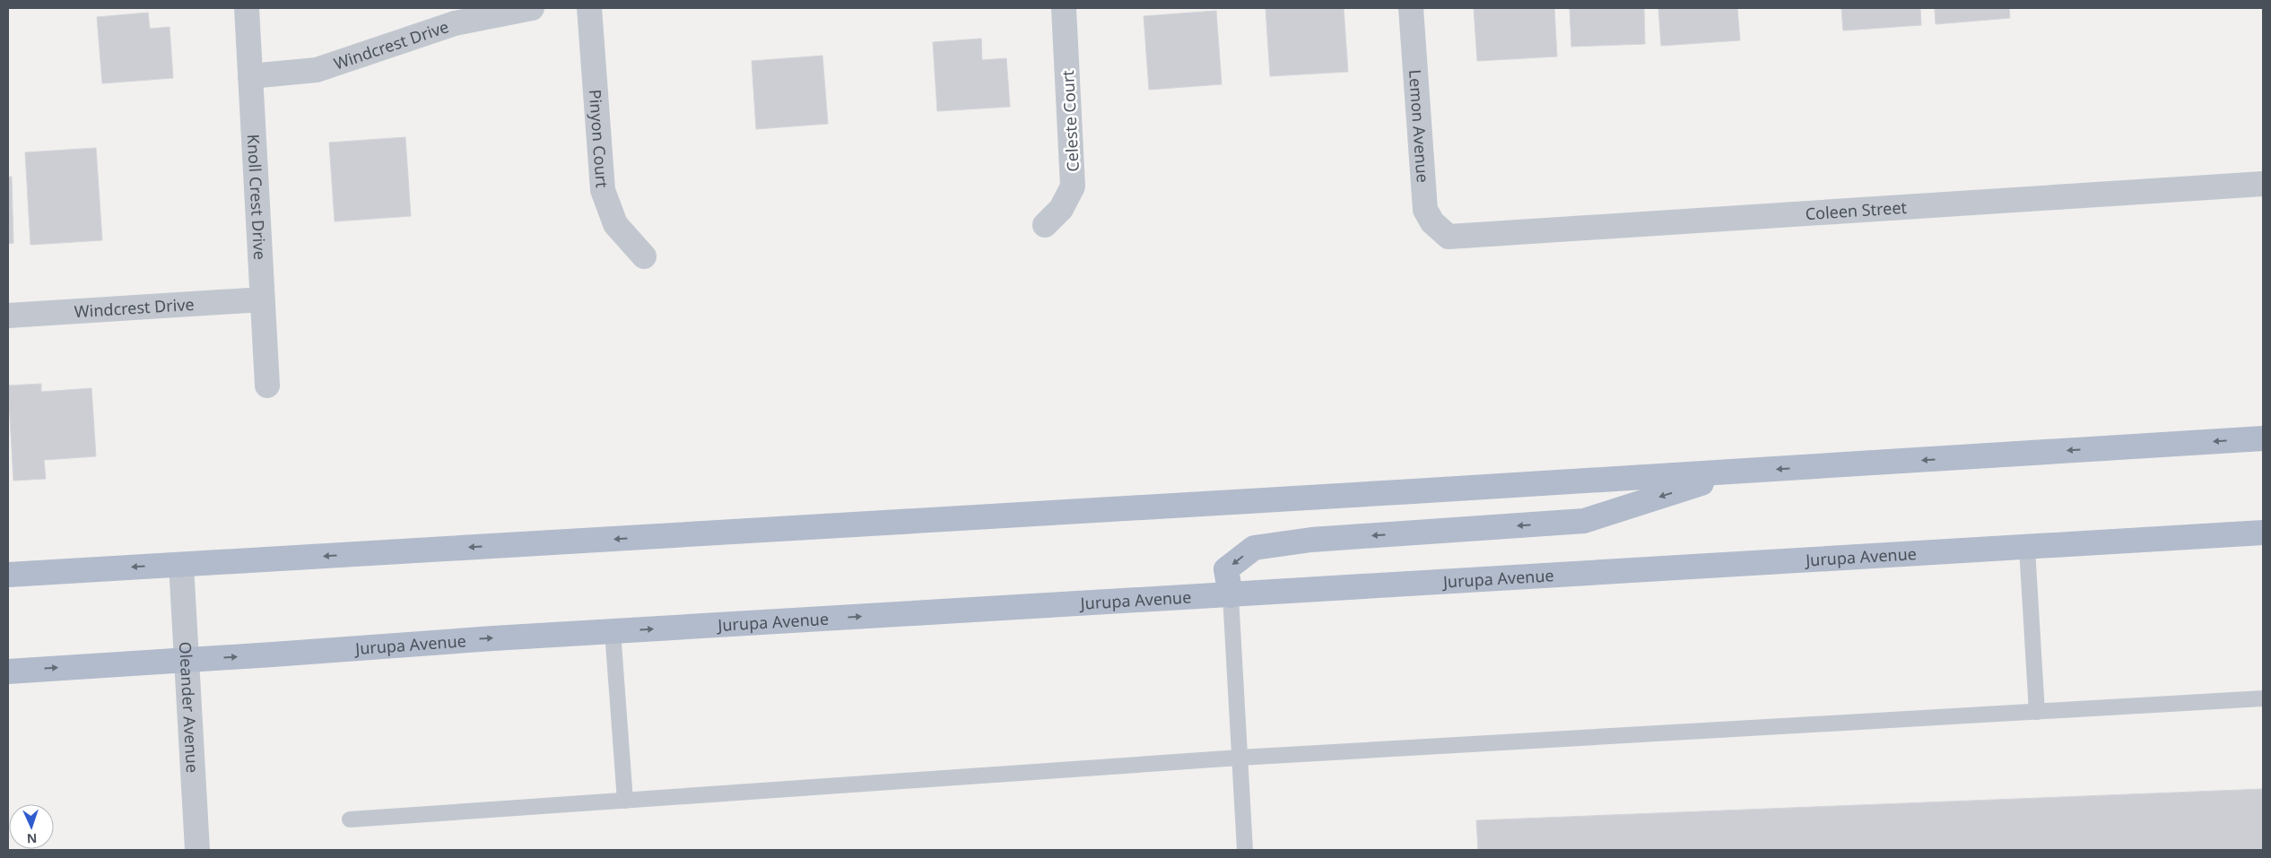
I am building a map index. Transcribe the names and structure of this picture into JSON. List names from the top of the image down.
{
  "streets": {
    "main road": ["Jurupa Avenue"],
    "street": [
      "Windcrest Drive",
      "Celeste Court",
      "Lemon Avenue",
      "Pinyon Court",
      "Knoll Crest Drive",
      "Coleen Street",
      "Oleander Avenue"
    ]
  },
  "crossings": [
    ["Windcrest Drive", "Knoll Crest Drive"],
    ["Lemon Avenue", "Coleen Street"],
    ["Jurupa Avenue", "Oleander Avenue"]
  ],
  "north": "bottom"
}
